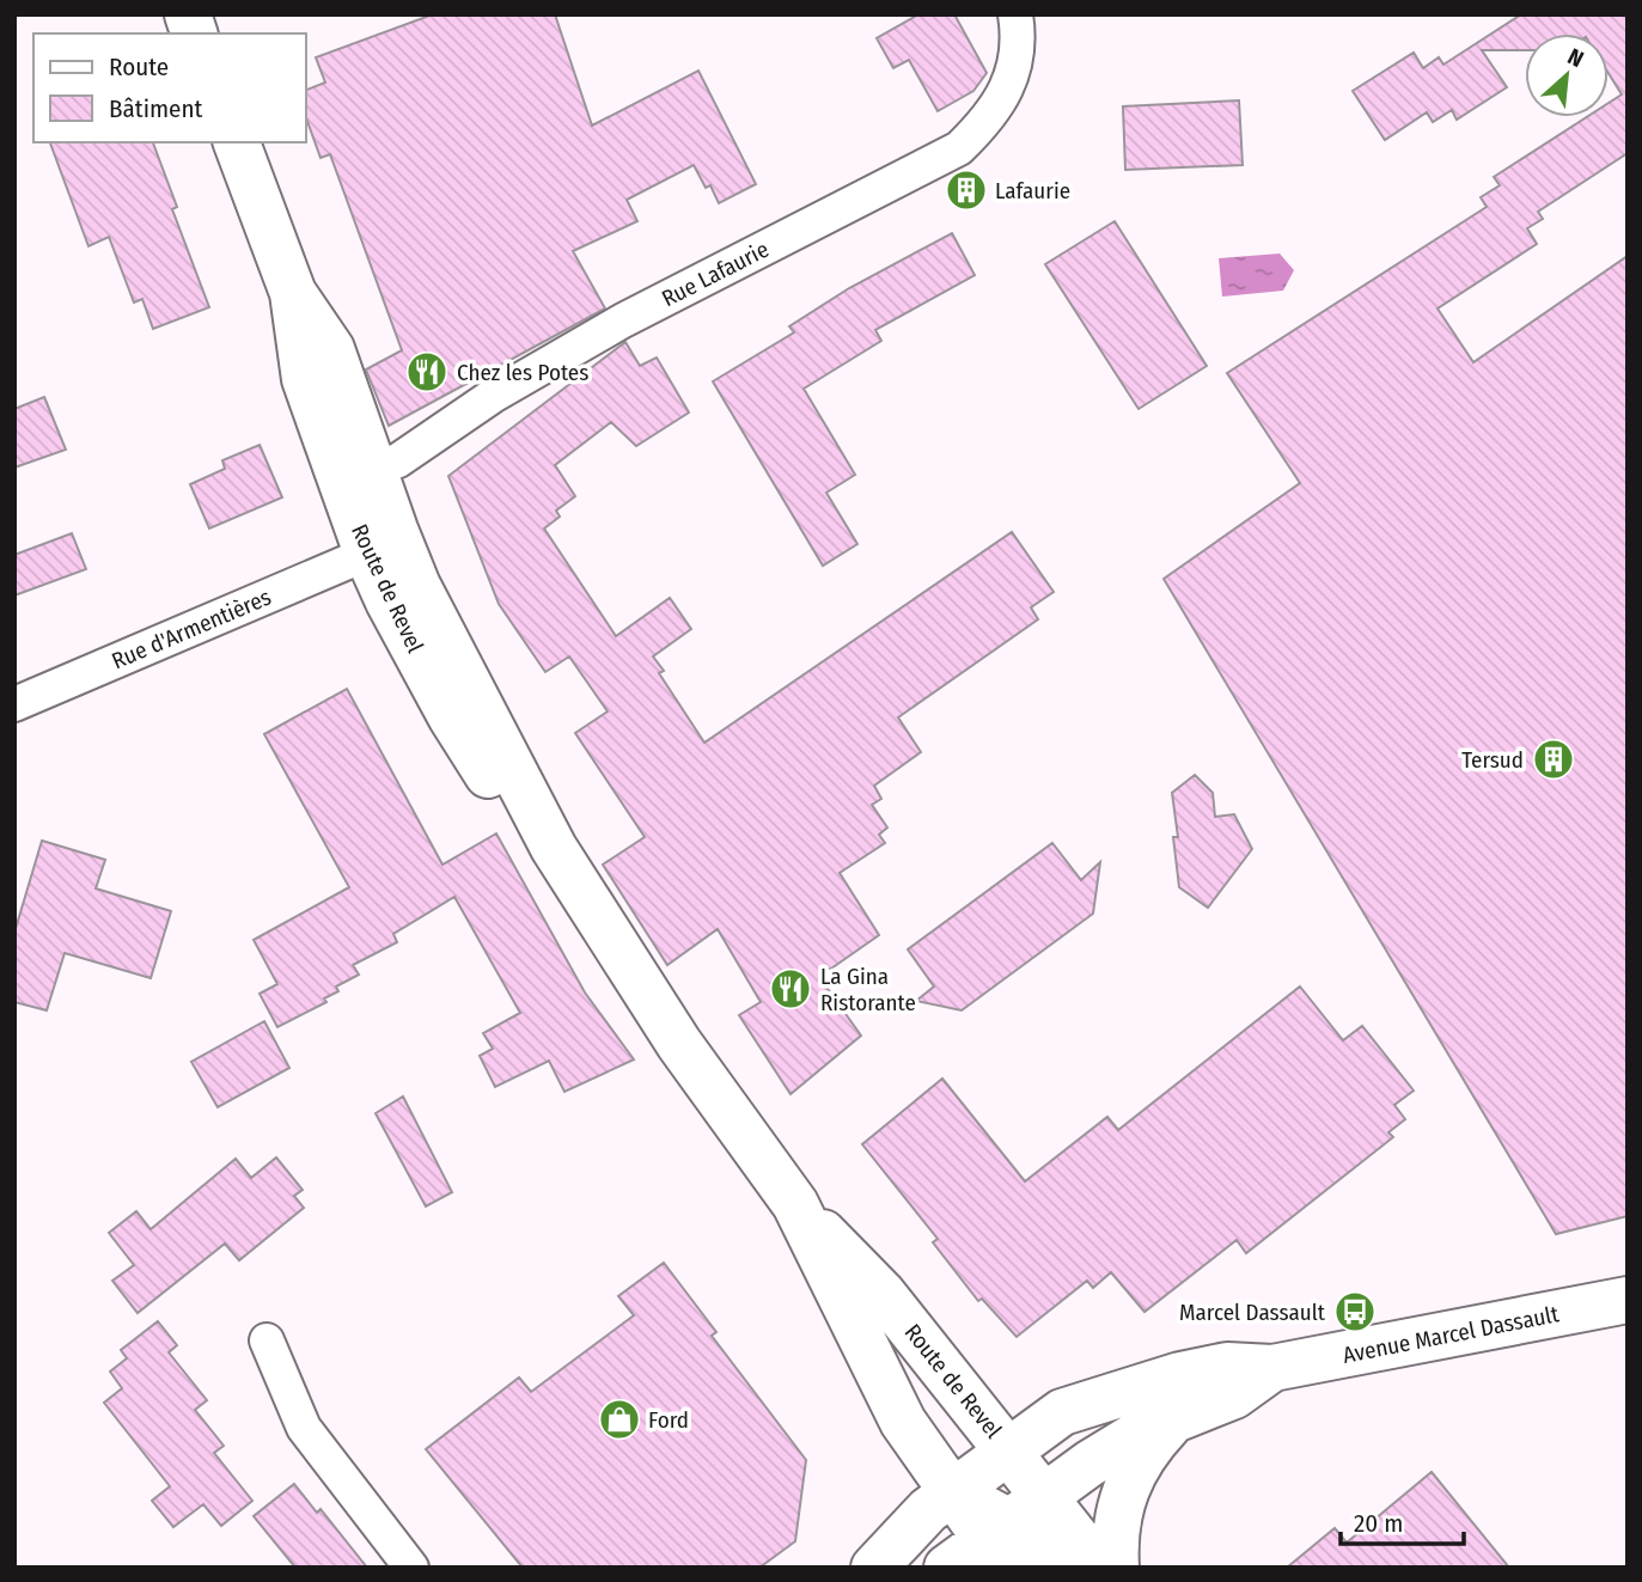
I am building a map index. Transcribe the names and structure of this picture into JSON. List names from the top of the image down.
{
  "streets": {
    "main road": ["Route de Revel", "Avenue Marcel Dassault"],
    "street": ["Rue Lafaurie", "Rue d'Armentières"]
  },
  "crossings": [
    ["Rue Lafaurie", "Route de Revel"],
    ["Route de Revel", "Rue d'Armentières"],
    ["Route de Revel", "Avenue Marcel Dassault"]
  ],
  "places": {
    "building": ["Lafaurie", "Tersud"],
    "restaurant": ["Chez les Potes", "La Gina Ristorante"],
    "bus stop": ["Marcel Dassault"],
    "shop": ["Ford"]
  },
  "legend": ["Route", "Bâtiment"],
  "scale_bar": "20 m",
  "north": "top right"
}
